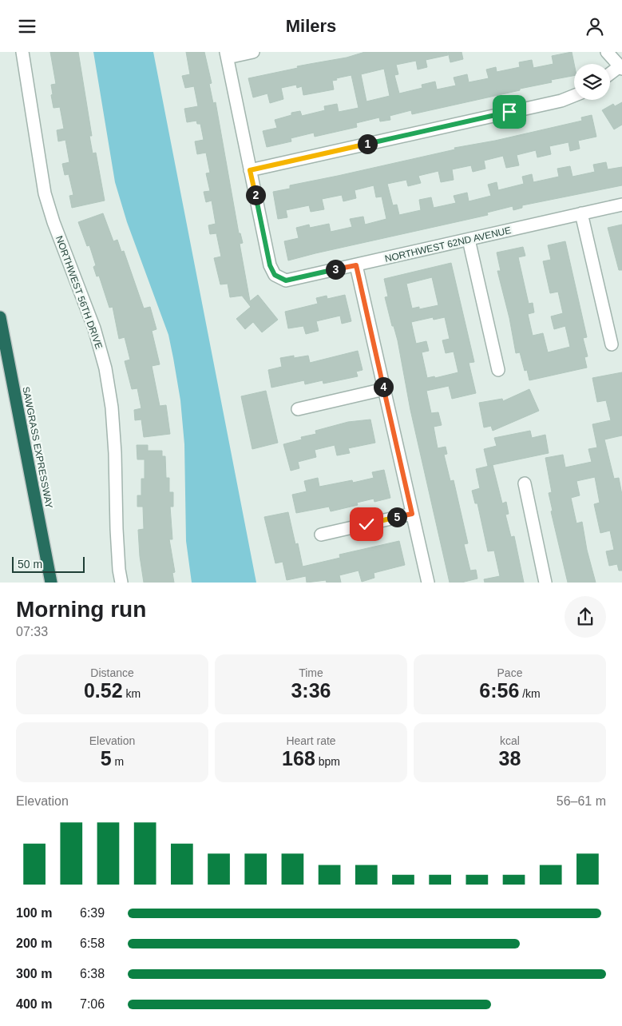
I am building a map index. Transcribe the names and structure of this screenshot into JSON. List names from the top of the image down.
{
  "streets": {
    "highway": ["SAWGRASS EXPRESSWAY"],
    "street": ["NORTHWEST 62ND AVENUE", "NORTHWEST 56TH DRIVE"]
  },
  "scale_bar": "50 m",
  "page": {
    "header": "Milers",
    "pins": [
      "1",
      "2",
      "3",
      "4",
      "5"
    ],
    "scale": "50 m",
    "heading": ["Morning run", "07:33"],
    "stats": [
      ["Distance", "0.52 km"],
      ["Time", "3:36"],
      ["Pace", "6:56 /km"],
      ["Elevation", "5 m"],
      ["Heart rate", "168 bpm"],
      ["kcal", "38"]
    ],
    "chart": ["Elevation", "56–61 m"],
    "list": [
      {
        "name": "100 m",
        "note": "6:39"
      },
      {
        "name": "200 m",
        "note": "6:58"
      },
      {
        "name": "300 m",
        "note": "6:38"
      },
      {
        "name": "400 m",
        "note": "7:06"
      }
    ]
  }
}
